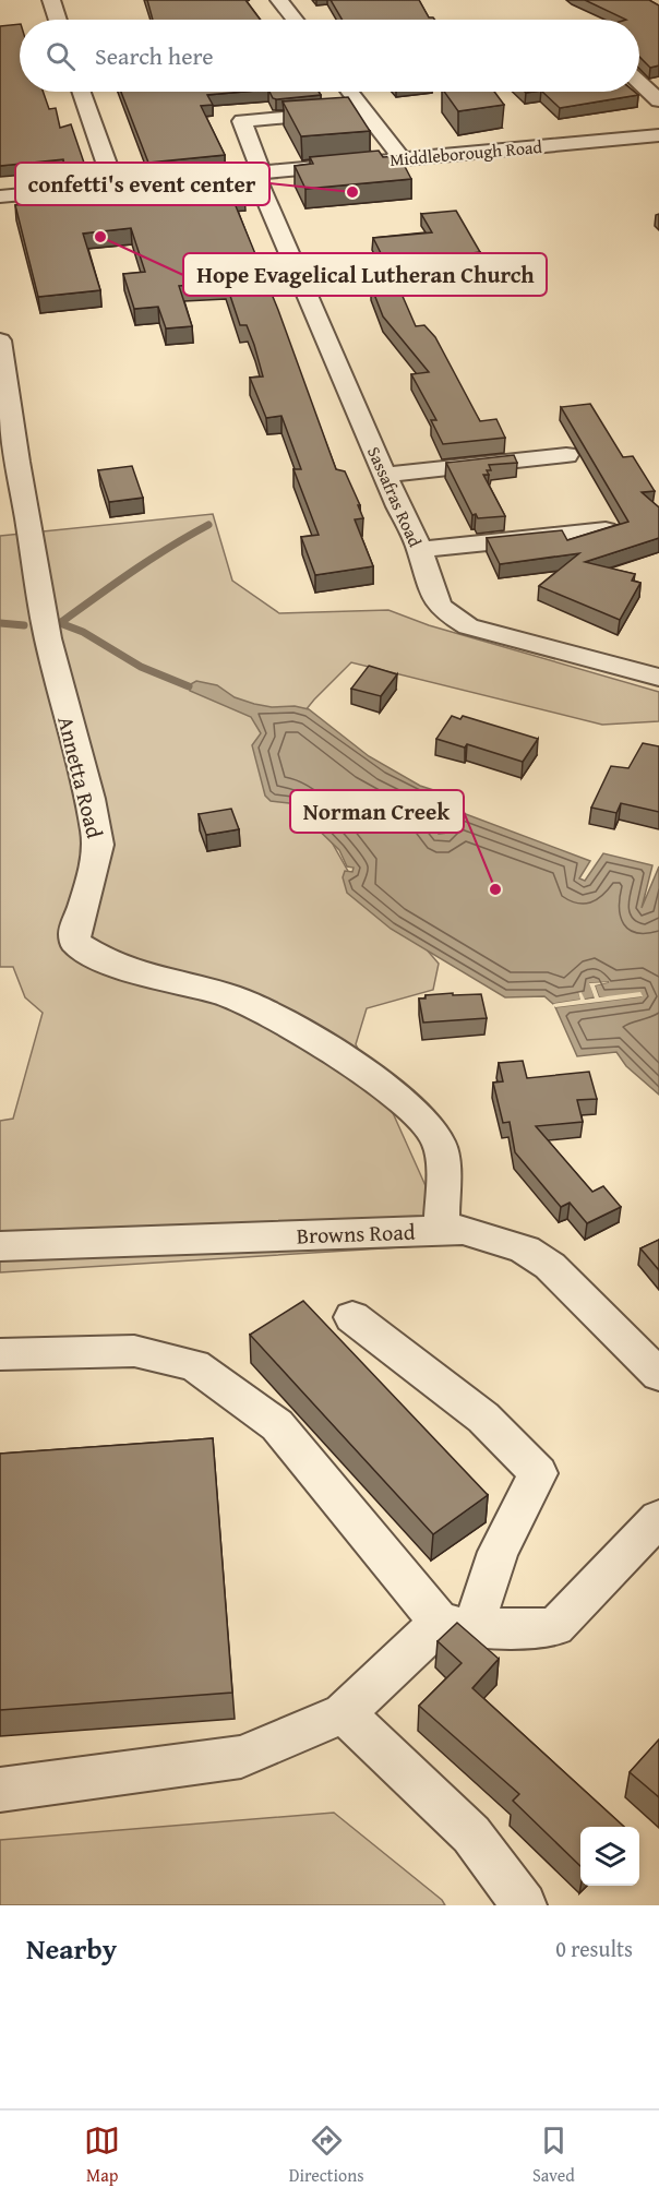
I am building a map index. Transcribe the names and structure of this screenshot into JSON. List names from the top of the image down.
{
  "streets": {
    "street": [
      "Middleborough Road",
      "Sassafras Road",
      "Annetta Road",
      "Browns Road"
    ]
  },
  "crossings": [
    ["Middleborough Road", "Sassafras Road"],
    ["Annetta Road", "Browns Road"]
  ],
  "places": ["confetti's event center", "Hope Evagelical Lutheran Church", "Norman Creek"],
  "page": {
    "search": "Search here",
    "heading": ["Nearby", "0 results"],
    "nav": ["Map", "Directions", "Saved"]
  }
}
